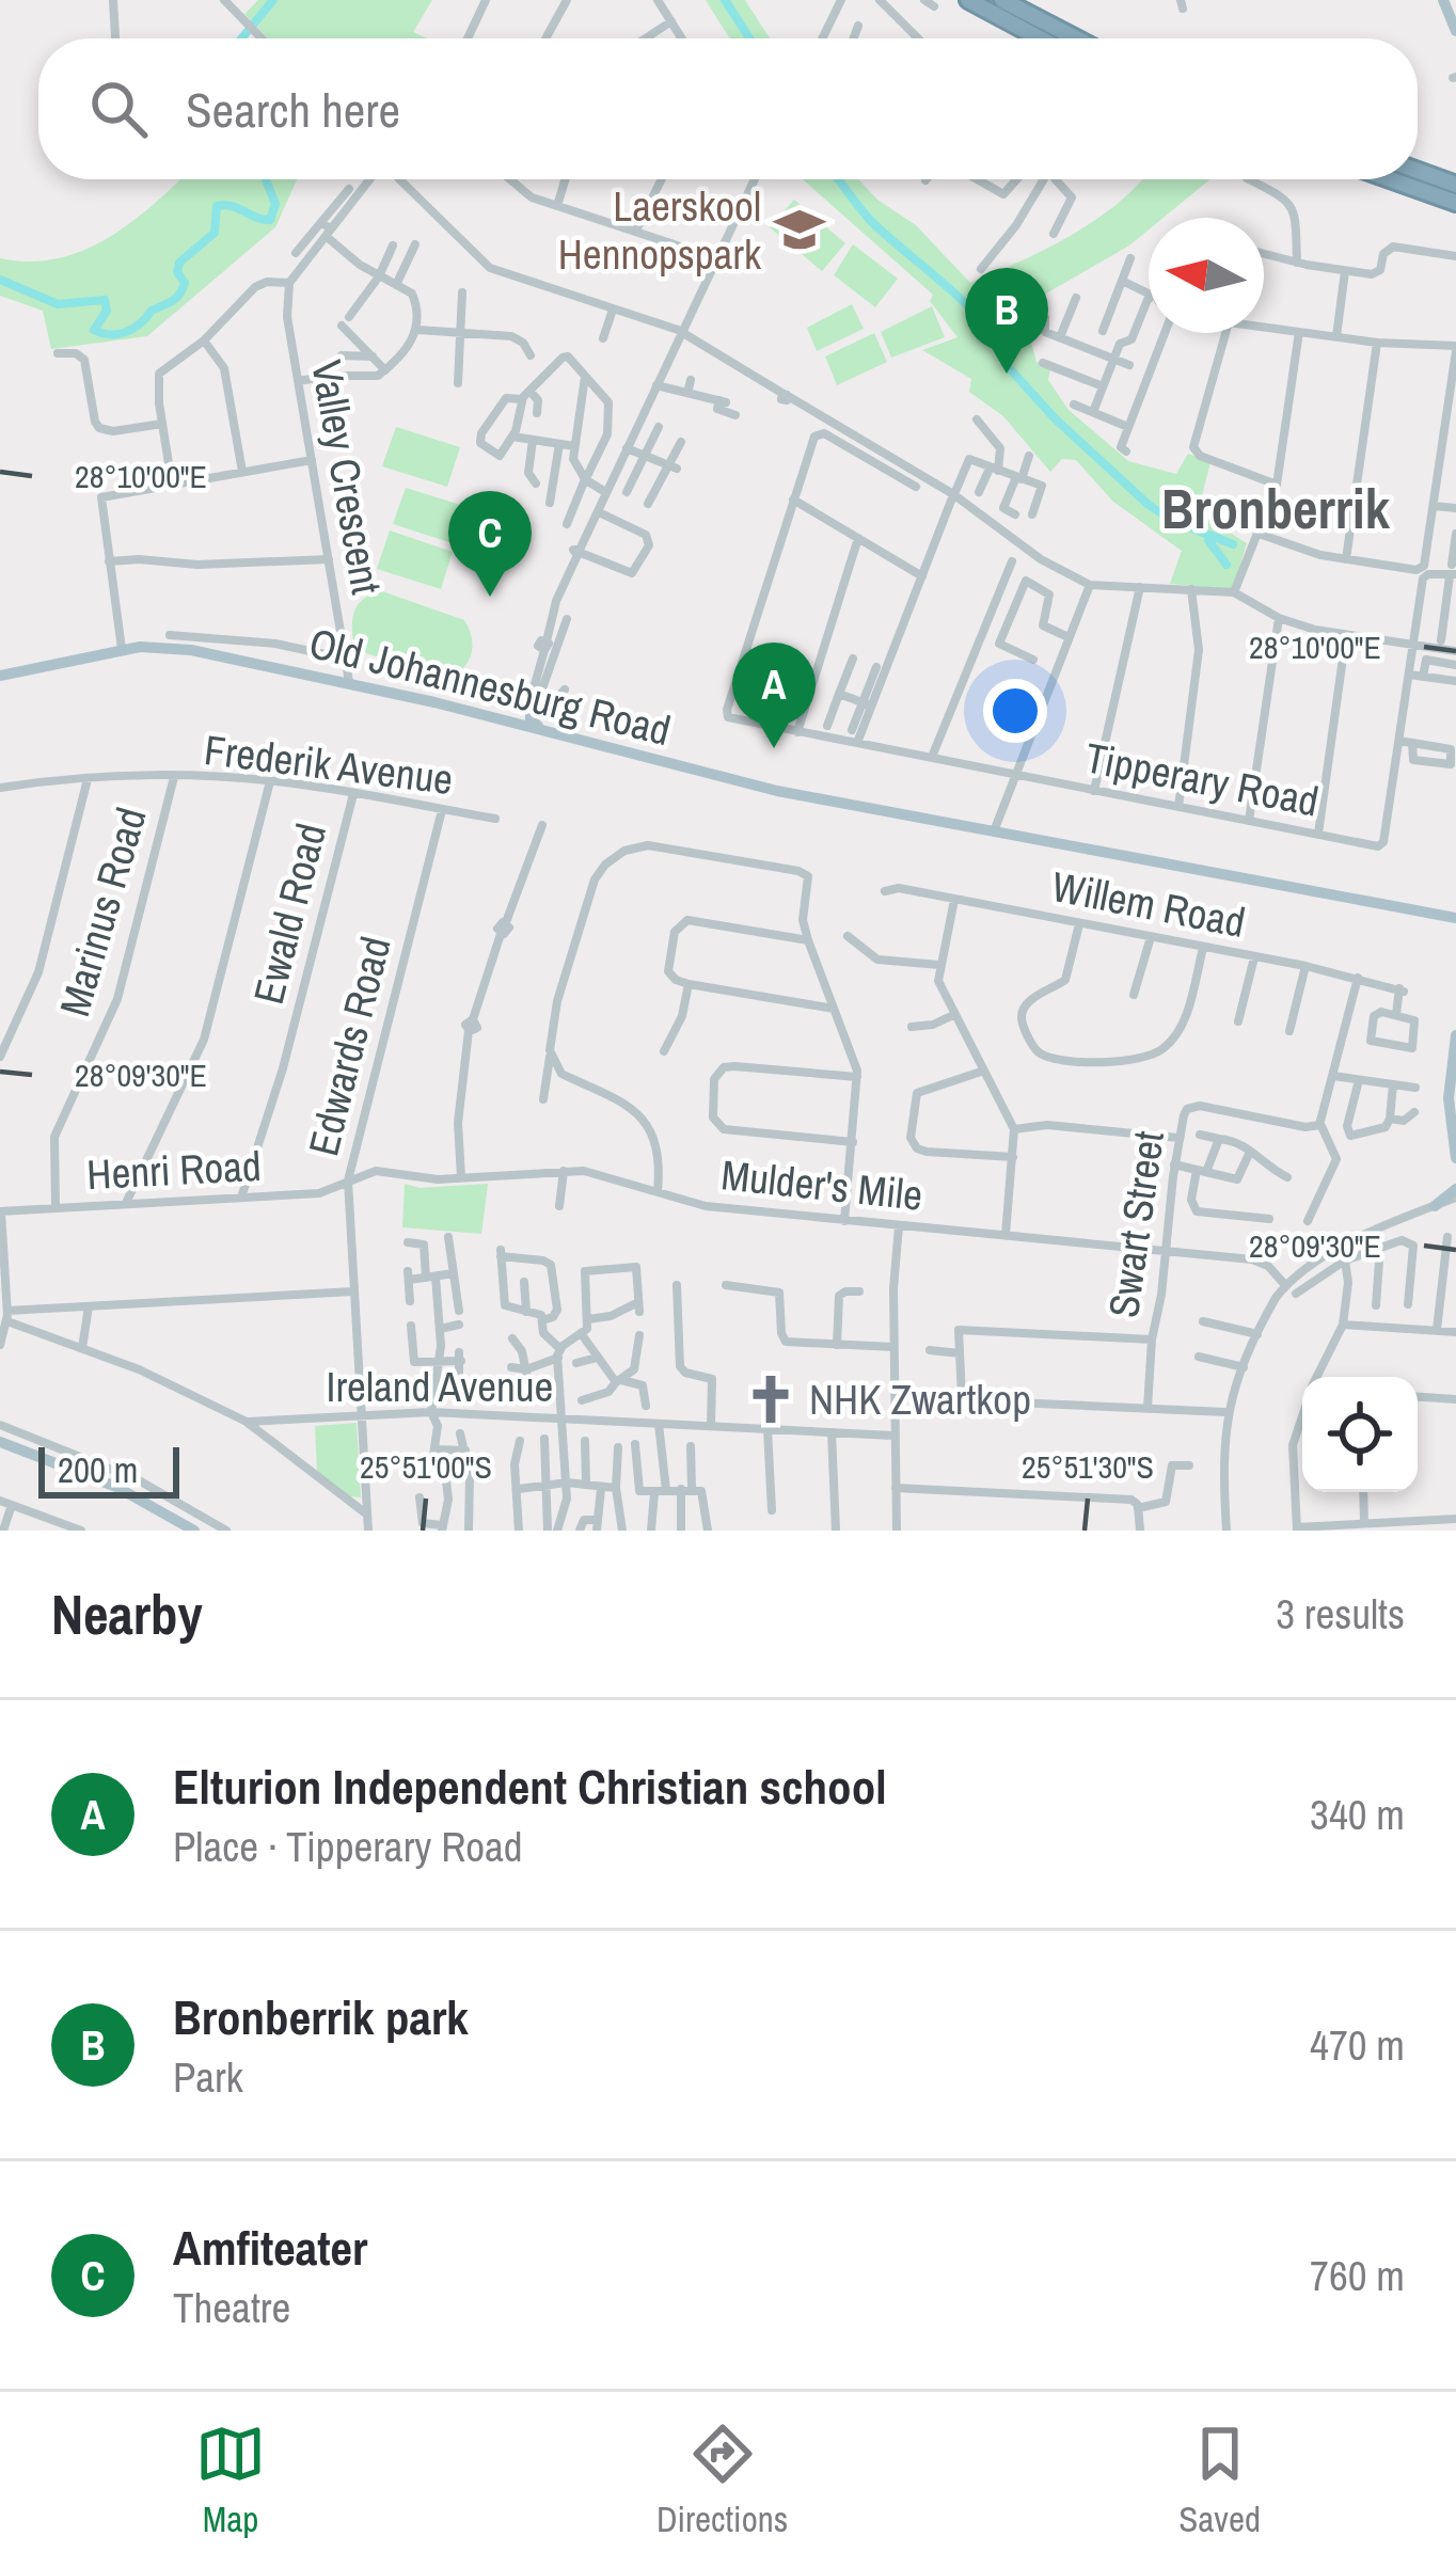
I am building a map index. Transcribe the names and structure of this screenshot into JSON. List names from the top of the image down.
{
  "streets": {
    "main road": ["Old Johannesburg Road"],
    "street": [
      "Valley Crescent",
      "Frederik Avenue",
      "Tipperary Road",
      "Willem Road",
      "Marinus Road",
      "Ewald Road",
      "Edwards Road",
      "Henri Road",
      "Mulder's Mile",
      "Swart Street",
      "Ireland Avenue"
    ]
  },
  "crossings": [
    ["Valley Crescent", "Old Johannesburg Road"],
    ["Frederik Avenue", "Marinus Road"],
    ["Frederik Avenue", "Ewald Road"],
    ["Frederik Avenue", "Edwards Road"],
    ["Marinus Road", "Henri Road"],
    ["Ewald Road", "Henri Road"],
    ["Edwards Road", "Henri Road"],
    ["Edwards Road", "Mulder's Mile"],
    ["Edwards Road", "Ireland Avenue"],
    ["Henri Road", "Mulder's Mile"],
    ["Mulder's Mile", "Swart Street"]
  ],
  "districts": ["Bronberrik"],
  "places": {
    "school or university": ["Laerskool Hennopspark"],
    "church": ["NHK Zwartkop"]
  },
  "scale_bar": "200 m",
  "north": "left",
  "page": {
    "search": "Search here",
    "pins": ["B", "C", "A"],
    "scale": "200 m",
    "heading": ["Nearby", "3 results"],
    "list": [
      {
        "mark": "A",
        "name": "Elturion Independent Christian school",
        "note": "Place · Tipperary Road",
        "value": "340 m"
      },
      {
        "mark": "B",
        "name": "Bronberrik park",
        "note": "Park",
        "value": "470 m"
      },
      {
        "mark": "C",
        "name": "Amfiteater",
        "note": "Theatre",
        "value": "760 m"
      }
    ],
    "nav": ["Map", "Directions", "Saved"]
  },
  "coordinates": [
    "28°10'00\"E",
    "28°09'30\"E",
    "25°51'00\"S",
    "25°51'30\"S"
  ]
}
